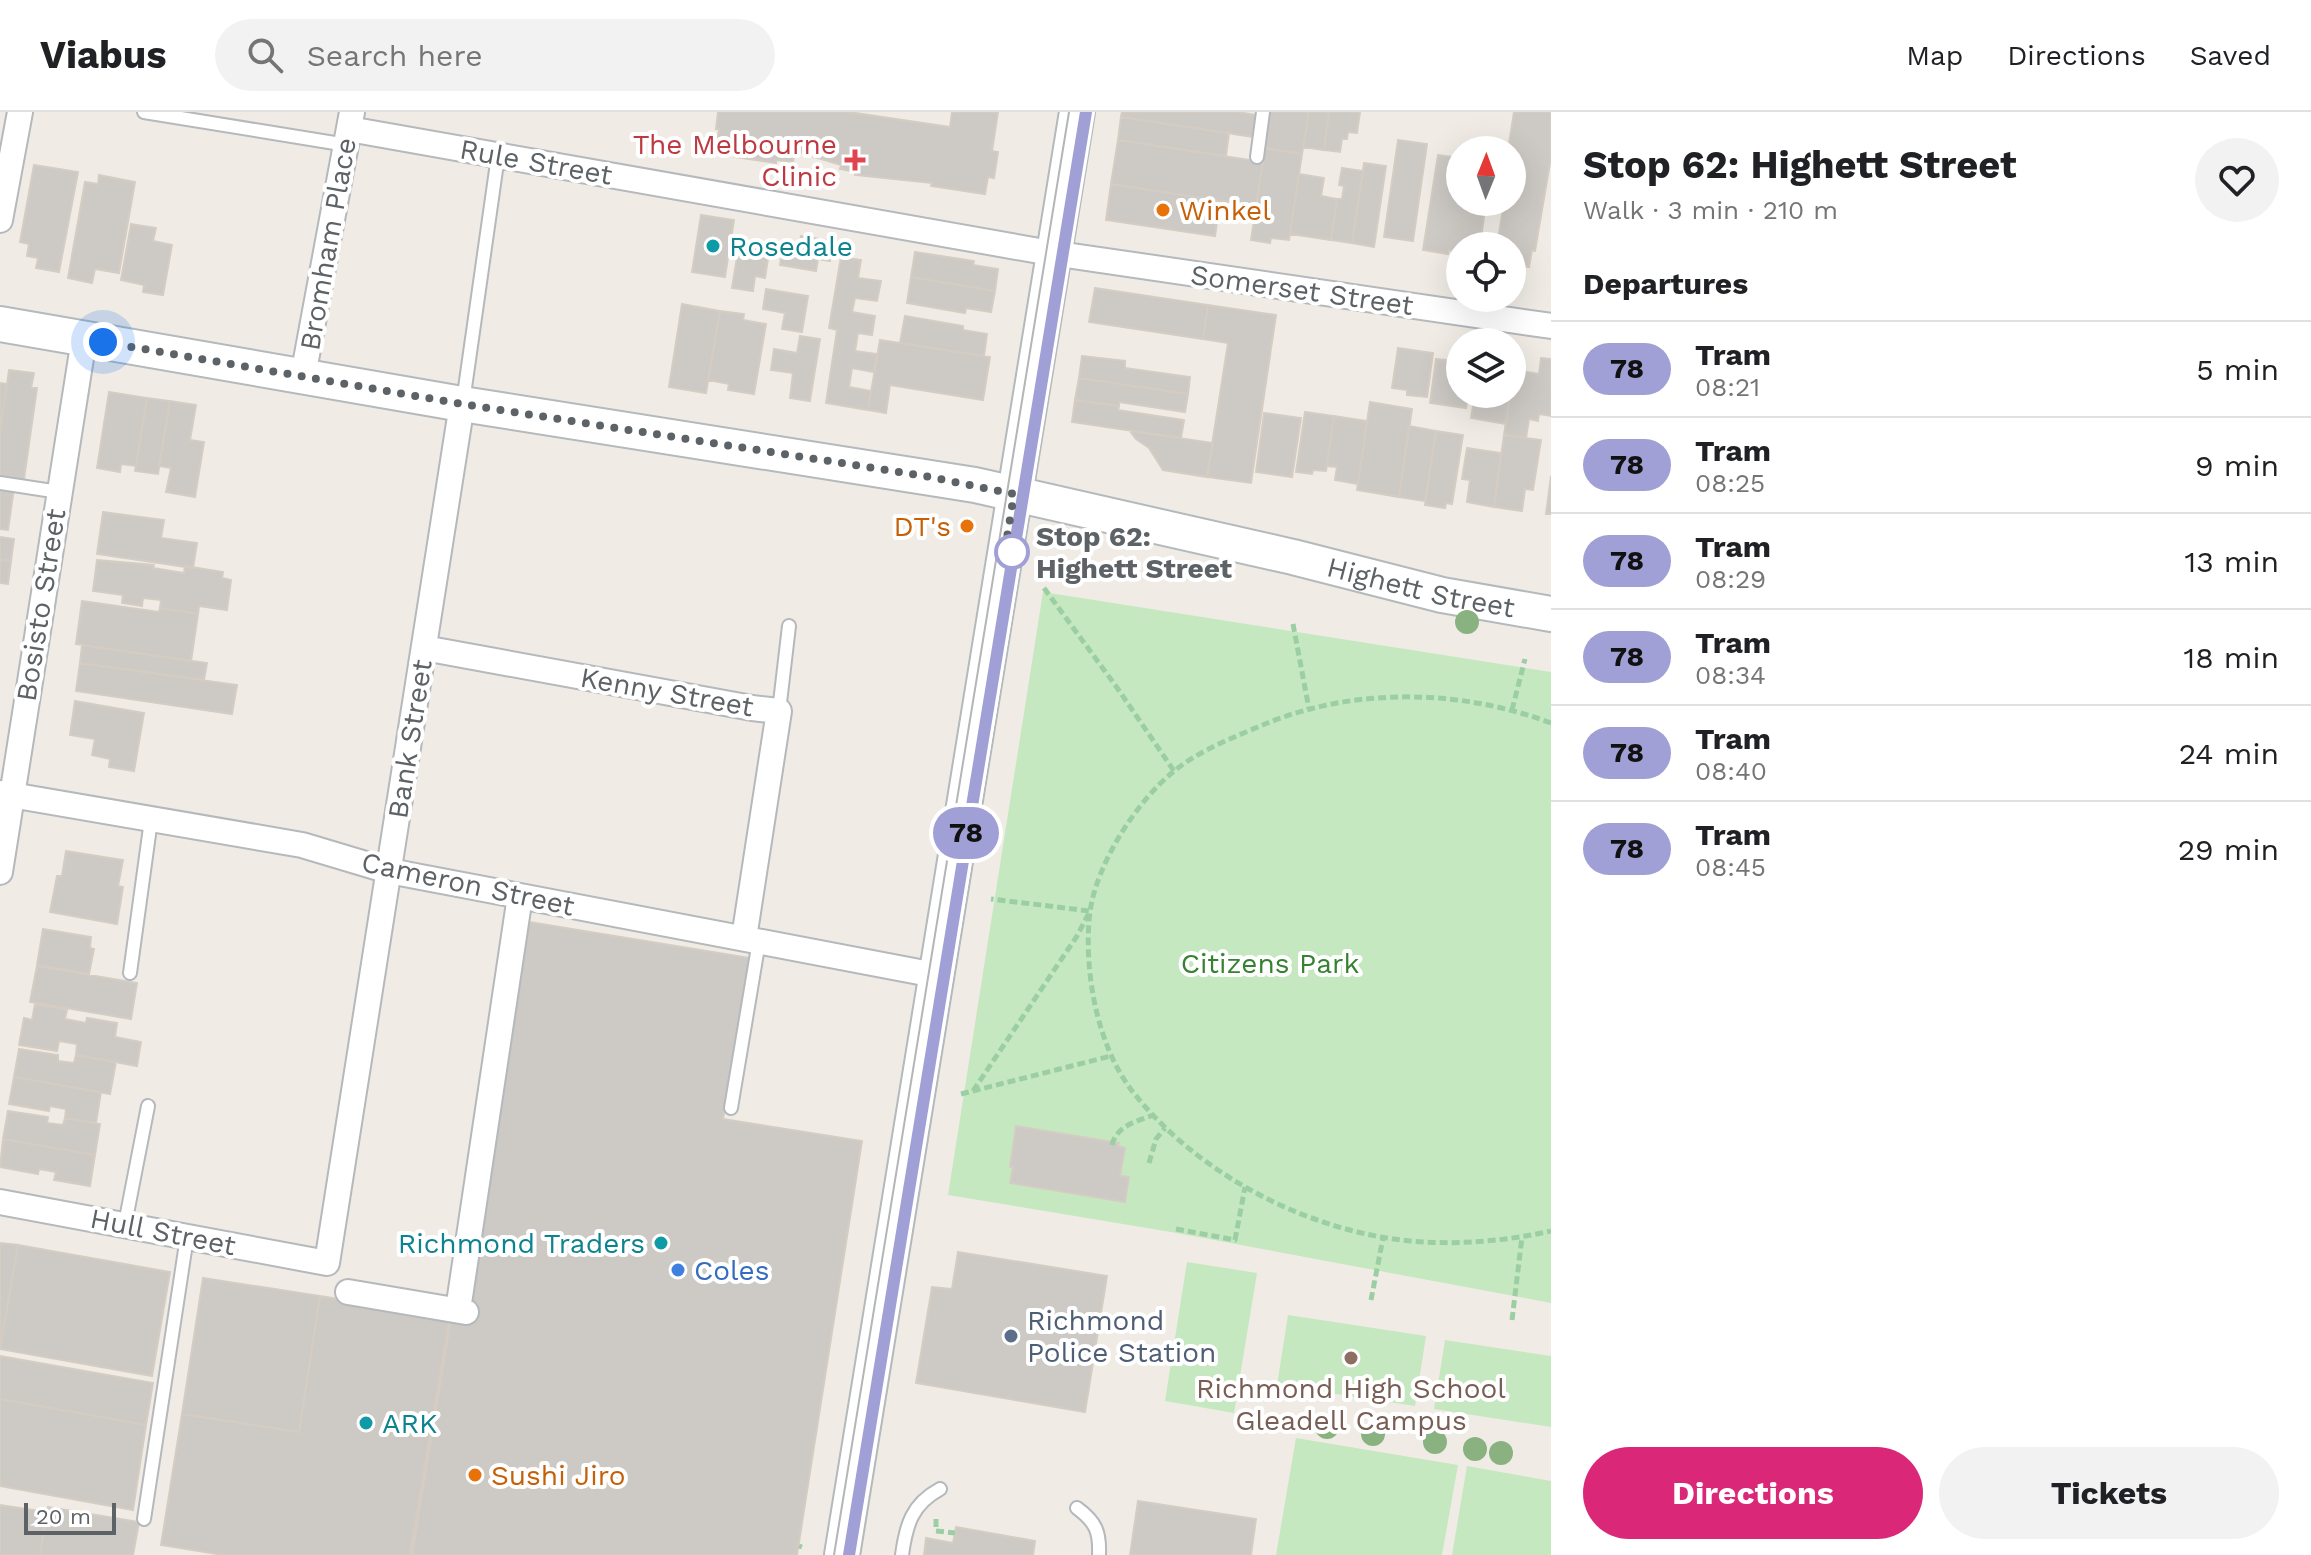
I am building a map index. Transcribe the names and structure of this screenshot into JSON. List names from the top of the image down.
{
  "streets": {
    "street": [
      "Rule Street",
      "Bromham Place",
      "Somerset Street",
      "Highett Street",
      "Bosisto Street",
      "Kenny Street",
      "Bank Street",
      "Cameron Street",
      "Hull Street"
    ]
  },
  "crossings": [
    ["Rule Street", "Bromham Place"],
    ["Rule Street", "Somerset Street"],
    ["Bromham Place", "Highett Street"],
    ["Highett Street", "Bosisto Street"],
    ["Highett Street", "Bank Street"],
    ["Bosisto Street", "Cameron Street"],
    ["Kenny Street", "Bank Street"],
    ["Kenny Street", "Cameron Street"],
    ["Bank Street", "Cameron Street"],
    ["Bank Street", "Hull Street"]
  ],
  "parks": ["Citizens Park"],
  "places": {
    "health": ["The Melbourne Clinic"],
    "other": [
      "Winkel",
      "Rosedale",
      "DT's",
      "Stop 62: Highett Street",
      "Richmond Traders",
      "Coles",
      "Richmond Police Station",
      "Richmond High School Gleadell Campus",
      "ARK",
      "Sushi Jiro"
    ]
  },
  "lines": ["tram line 78"],
  "scale_bar": "20 m",
  "north": "top",
  "page": {
    "header": "Viabus",
    "search": "Search here",
    "nav": ["Map", "Directions", "Saved"],
    "on_map": "78",
    "heading": [
      ["Stop 62: Highett Street", "Walk · 3 min · 210 m"],
      "Departures"
    ],
    "list": [
      {
        "mark": "78",
        "name": "Tram",
        "note": "08:21",
        "value": "5 min"
      },
      {
        "mark": "78",
        "name": "Tram",
        "note": "08:25",
        "value": "9 min"
      },
      {
        "mark": "78",
        "name": "Tram",
        "note": "08:29",
        "value": "13 min"
      },
      {
        "mark": "78",
        "name": "Tram",
        "note": "08:34",
        "value": "18 min"
      },
      {
        "mark": "78",
        "name": "Tram",
        "note": "08:40",
        "value": "24 min"
      },
      {
        "mark": "78",
        "name": "Tram",
        "note": "08:45",
        "value": "29 min"
      }
    ],
    "buttons": ["Directions", "Tickets"],
    "scale": "20 m"
  }
}
